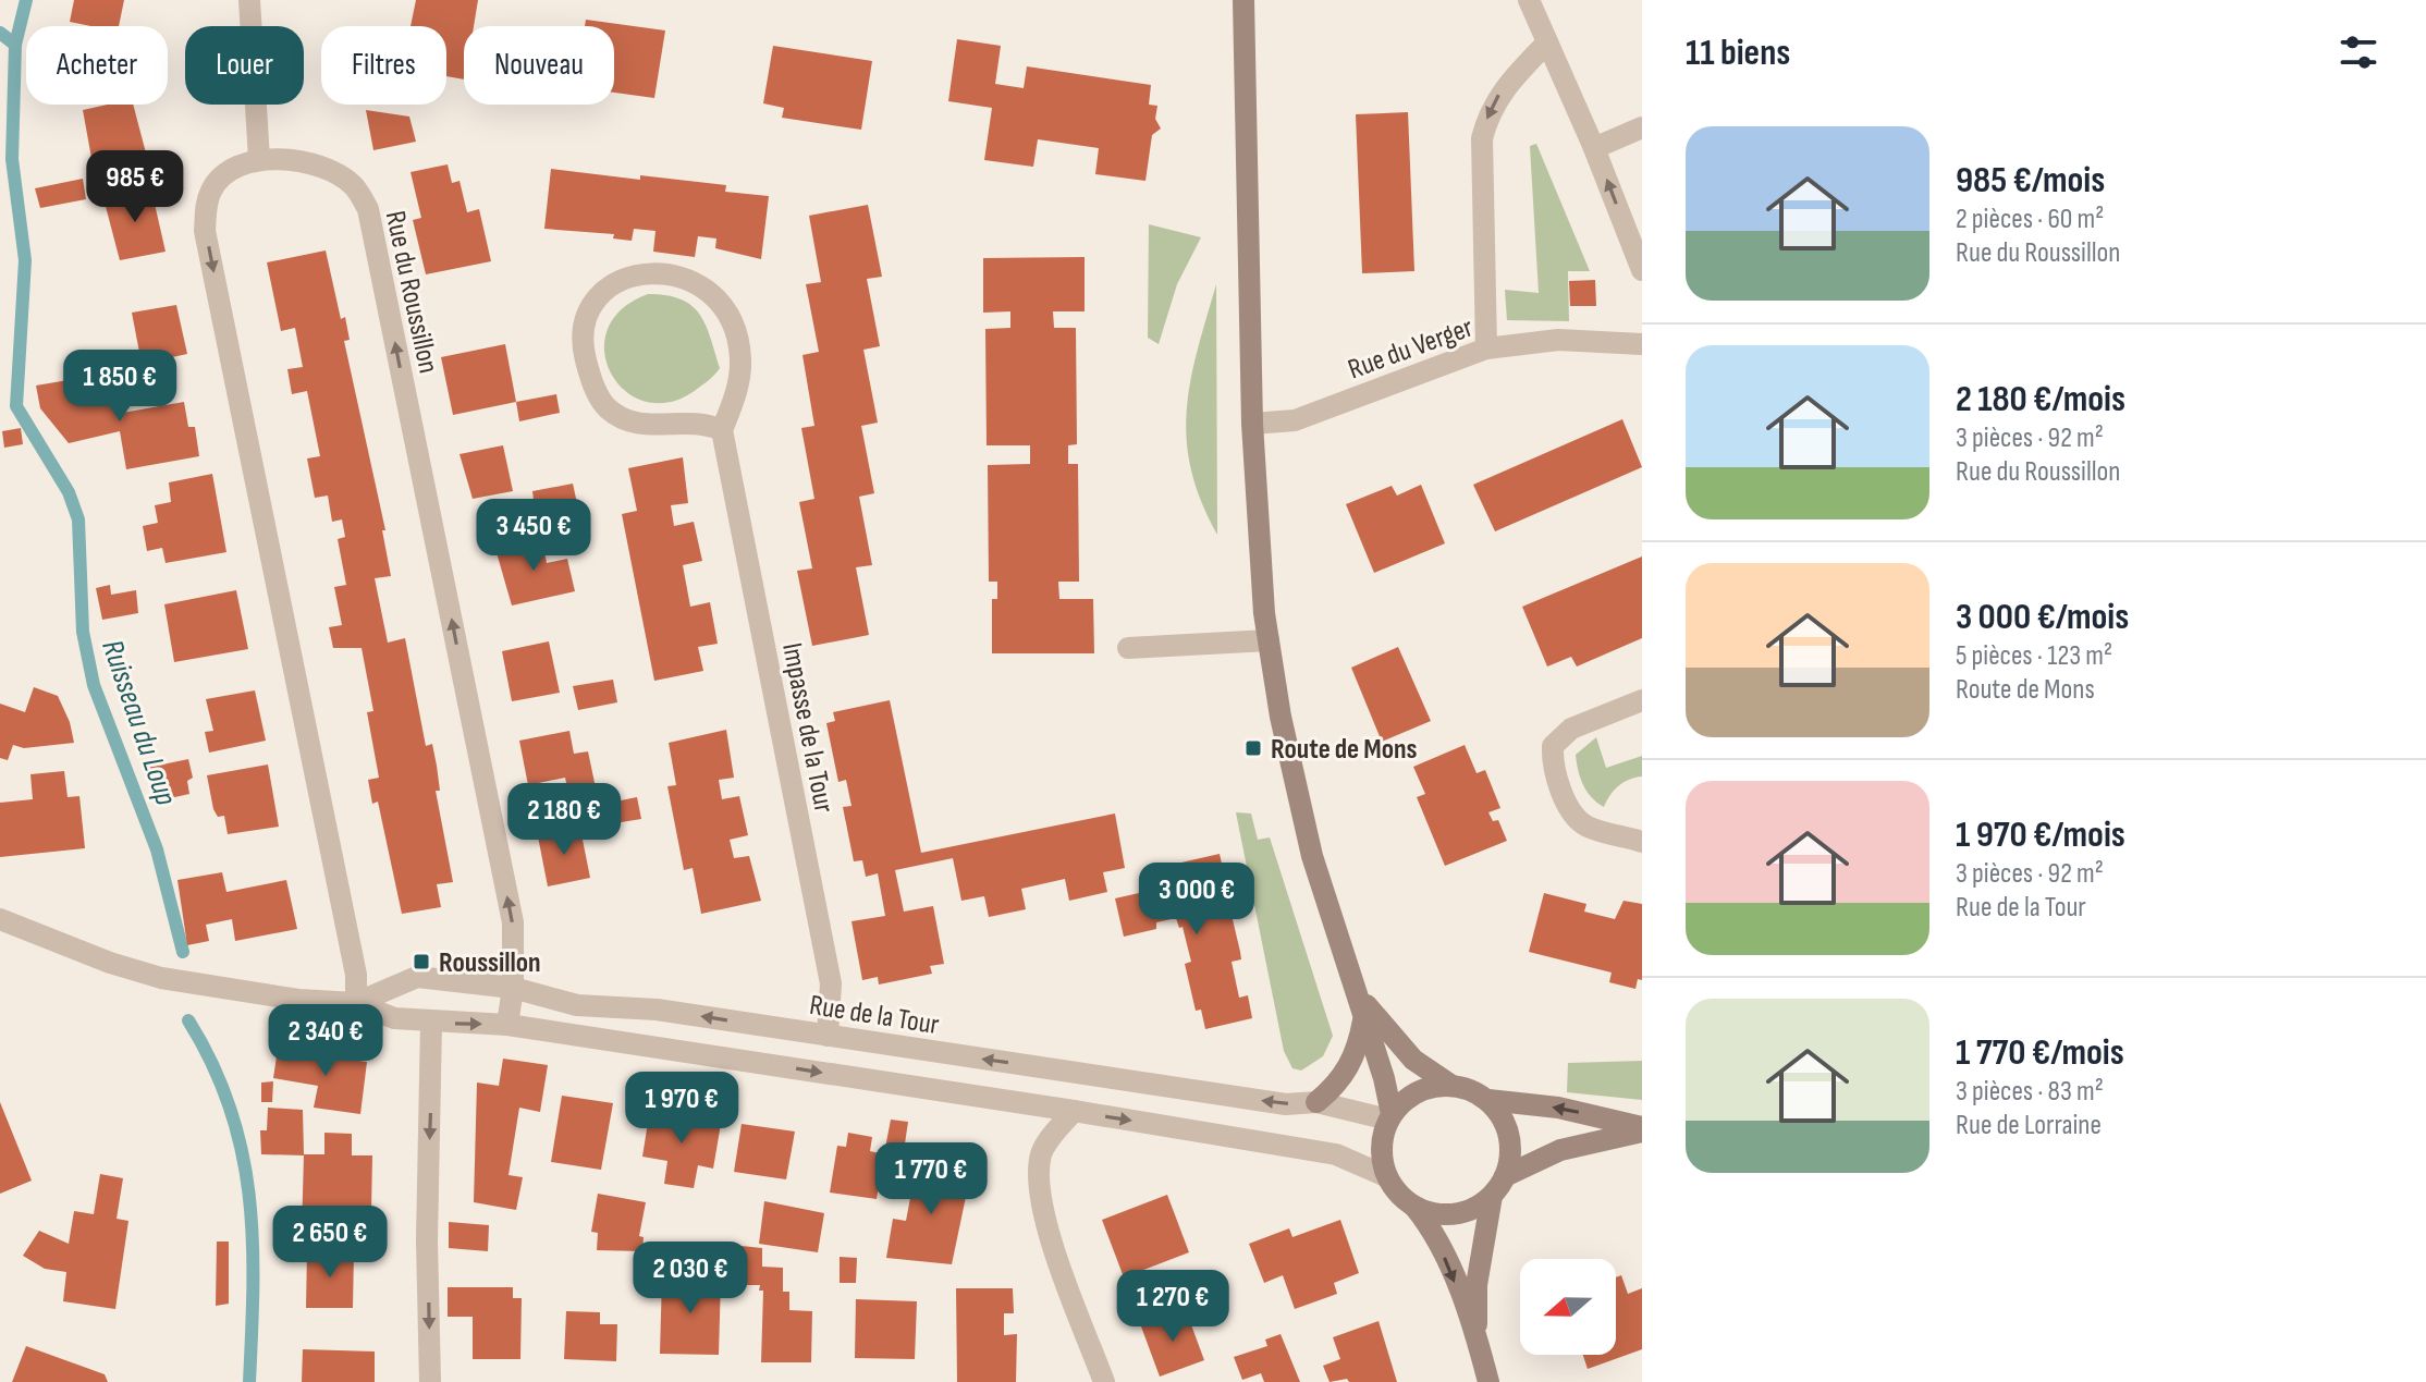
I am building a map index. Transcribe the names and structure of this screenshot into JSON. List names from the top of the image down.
{
  "streets": {
    "street": [
      "Rue du Roussillon",
      "Rue du Verger",
      "Impasse de la Tour",
      "Rue de la Tour"
    ]
  },
  "crossings": [
    ["Rue du Roussillon", "Rue de la Tour"],
    ["Impasse de la Tour", "Rue de la Tour"]
  ],
  "water": ["Ruisseau du Loup"],
  "places": {
    "transit": ["Route de Mons", "Roussillon"]
  },
  "north": "left",
  "page": {
    "heading": "11 biens",
    "chip": [
      "Acheter",
      "Louer",
      "Filtres",
      "Nouveau"
    ],
    "list": [
      {
        "name": "985 €/mois",
        "note": "2 pièces · 60 m² · Rue du Roussillon"
      },
      {
        "name": "2 180 €/mois",
        "note": "3 pièces · 92 m² · Rue du Roussillon"
      },
      {
        "name": "3 000 €/mois",
        "note": "5 pièces · 123 m² · Route de Mons"
      },
      {
        "name": "1 970 €/mois",
        "note": "3 pièces · 92 m² · Rue de la Tour"
      },
      {
        "name": "1 770 €/mois",
        "note": "3 pièces · 83 m² · Rue de Lorraine"
      }
    ],
    "price": [
      "985 €",
      "1 850 €",
      "3 450 €",
      "2 180 €",
      "3 000 €",
      "2 340 €",
      "1 970 €",
      "1 770 €",
      "2 650 €",
      "2 030 €",
      "1 270 €"
    ]
  }
}
